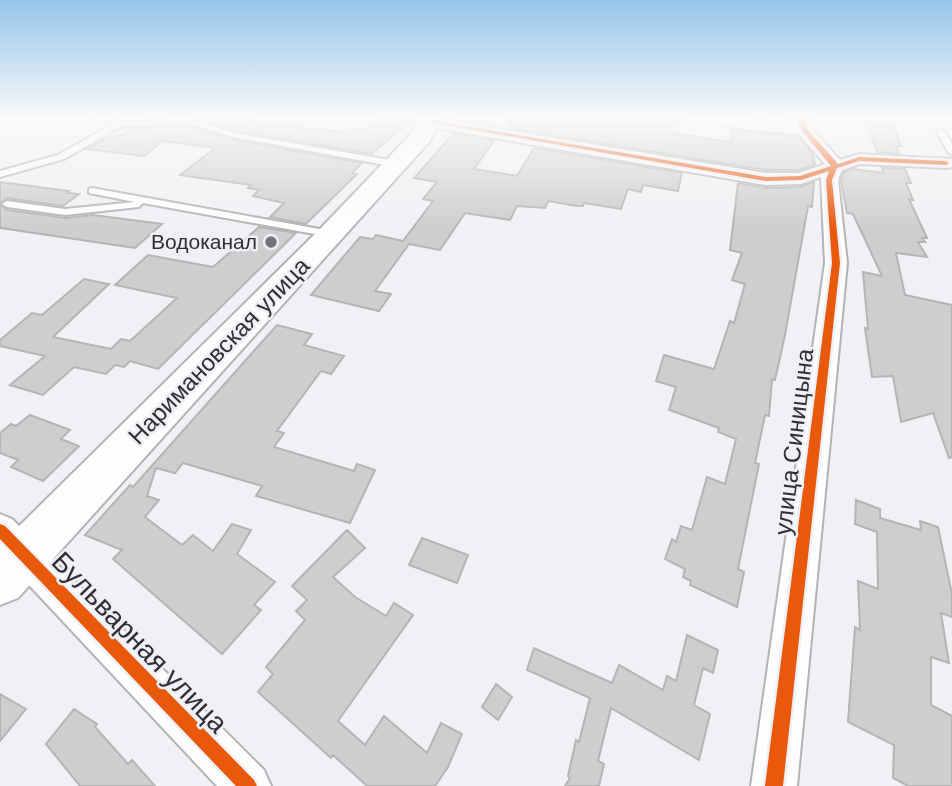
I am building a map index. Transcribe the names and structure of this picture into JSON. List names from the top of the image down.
{
  "streets": {
    "main road": ["Наримановская улица"],
    "street": ["улица Синицына", "Бульварная улица"]
  },
  "crossings": [
    ["Наримановская улица", "Бульварная улица"]
  ],
  "places": ["Водоканал"]
}
